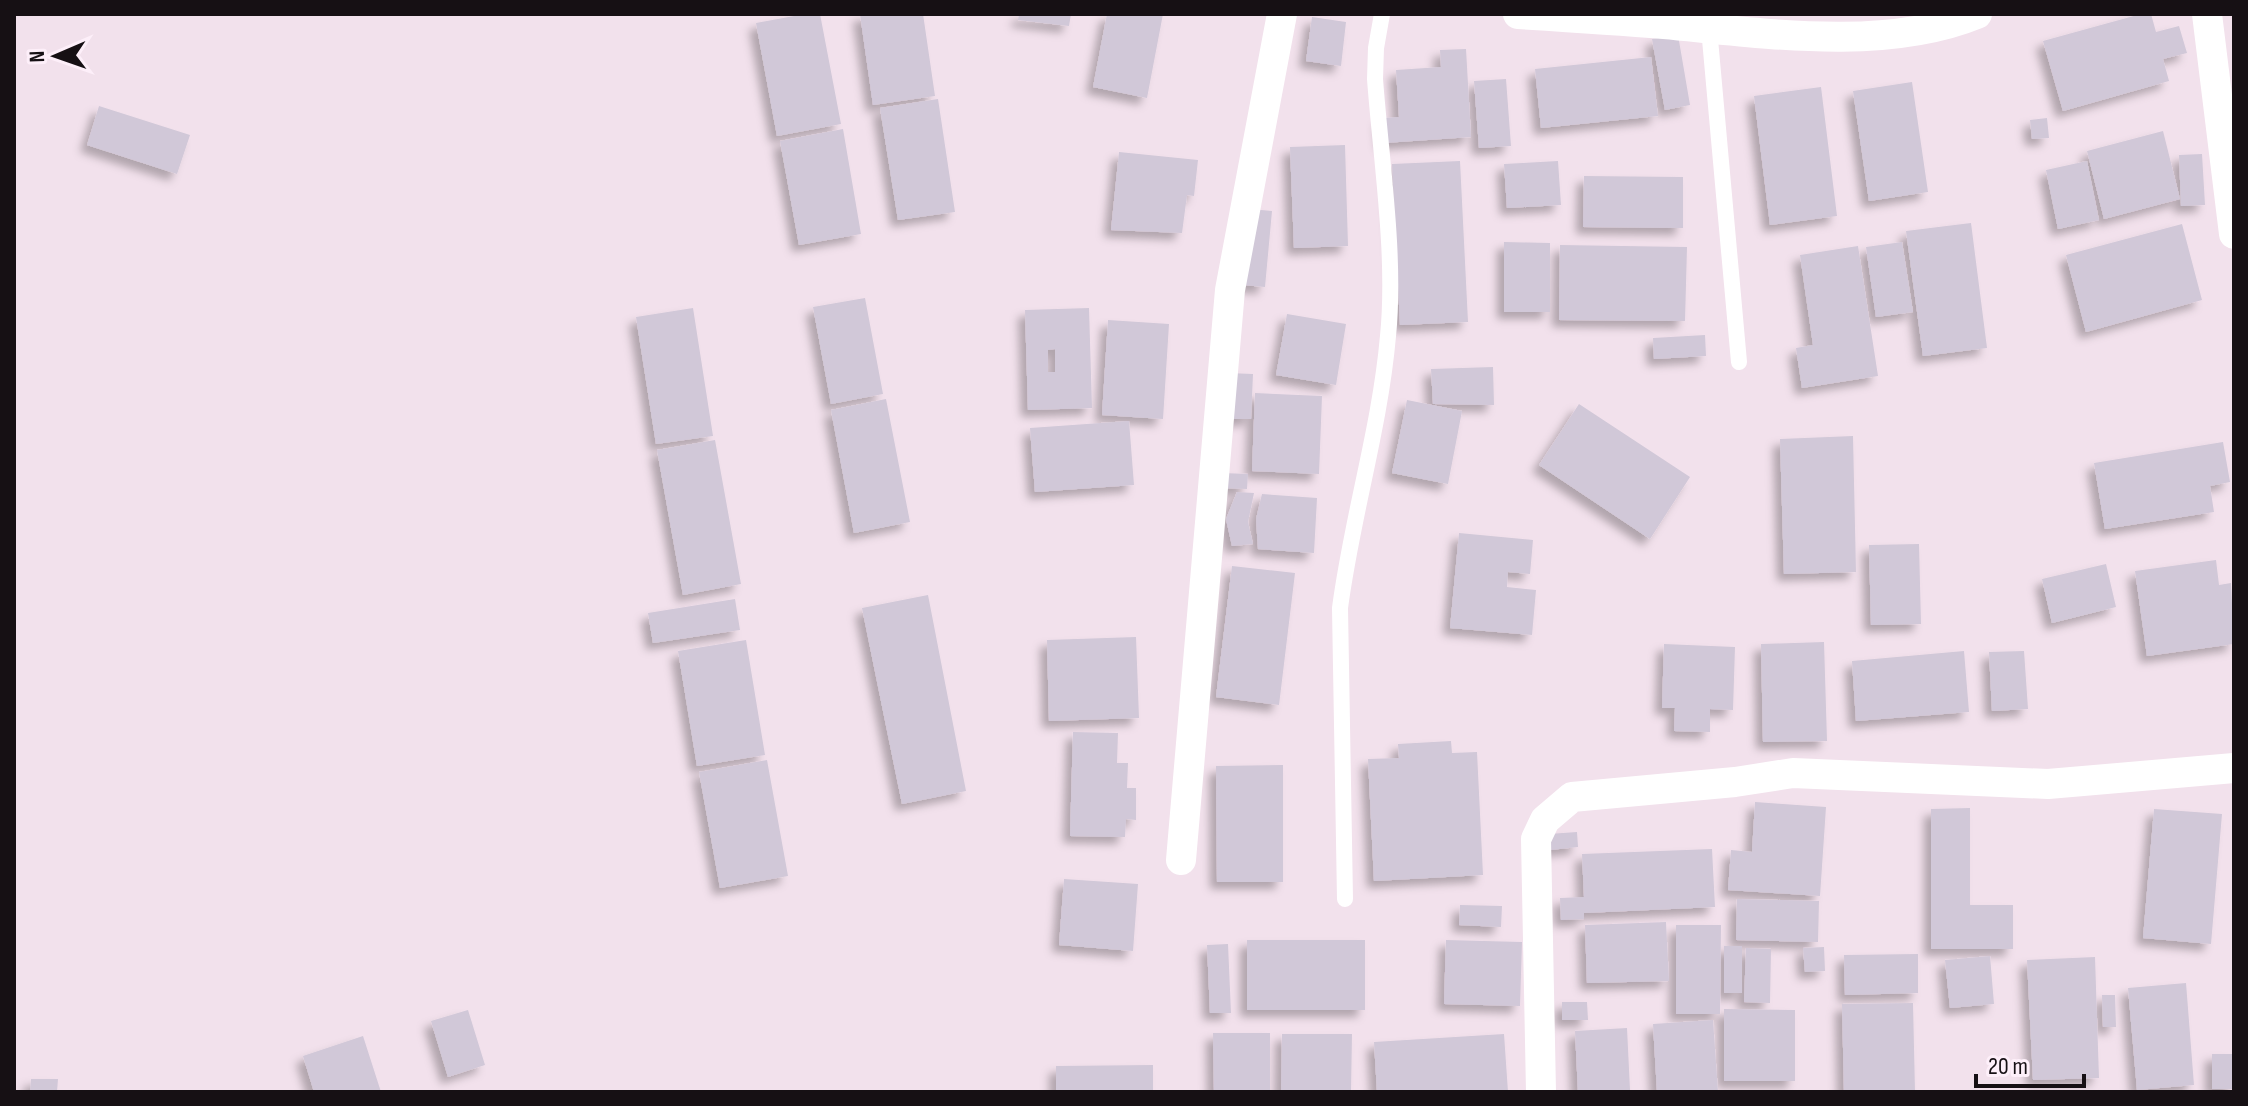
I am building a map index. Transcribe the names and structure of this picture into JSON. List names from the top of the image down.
{
  "scale_bar": "20 m",
  "north": "left"
}
